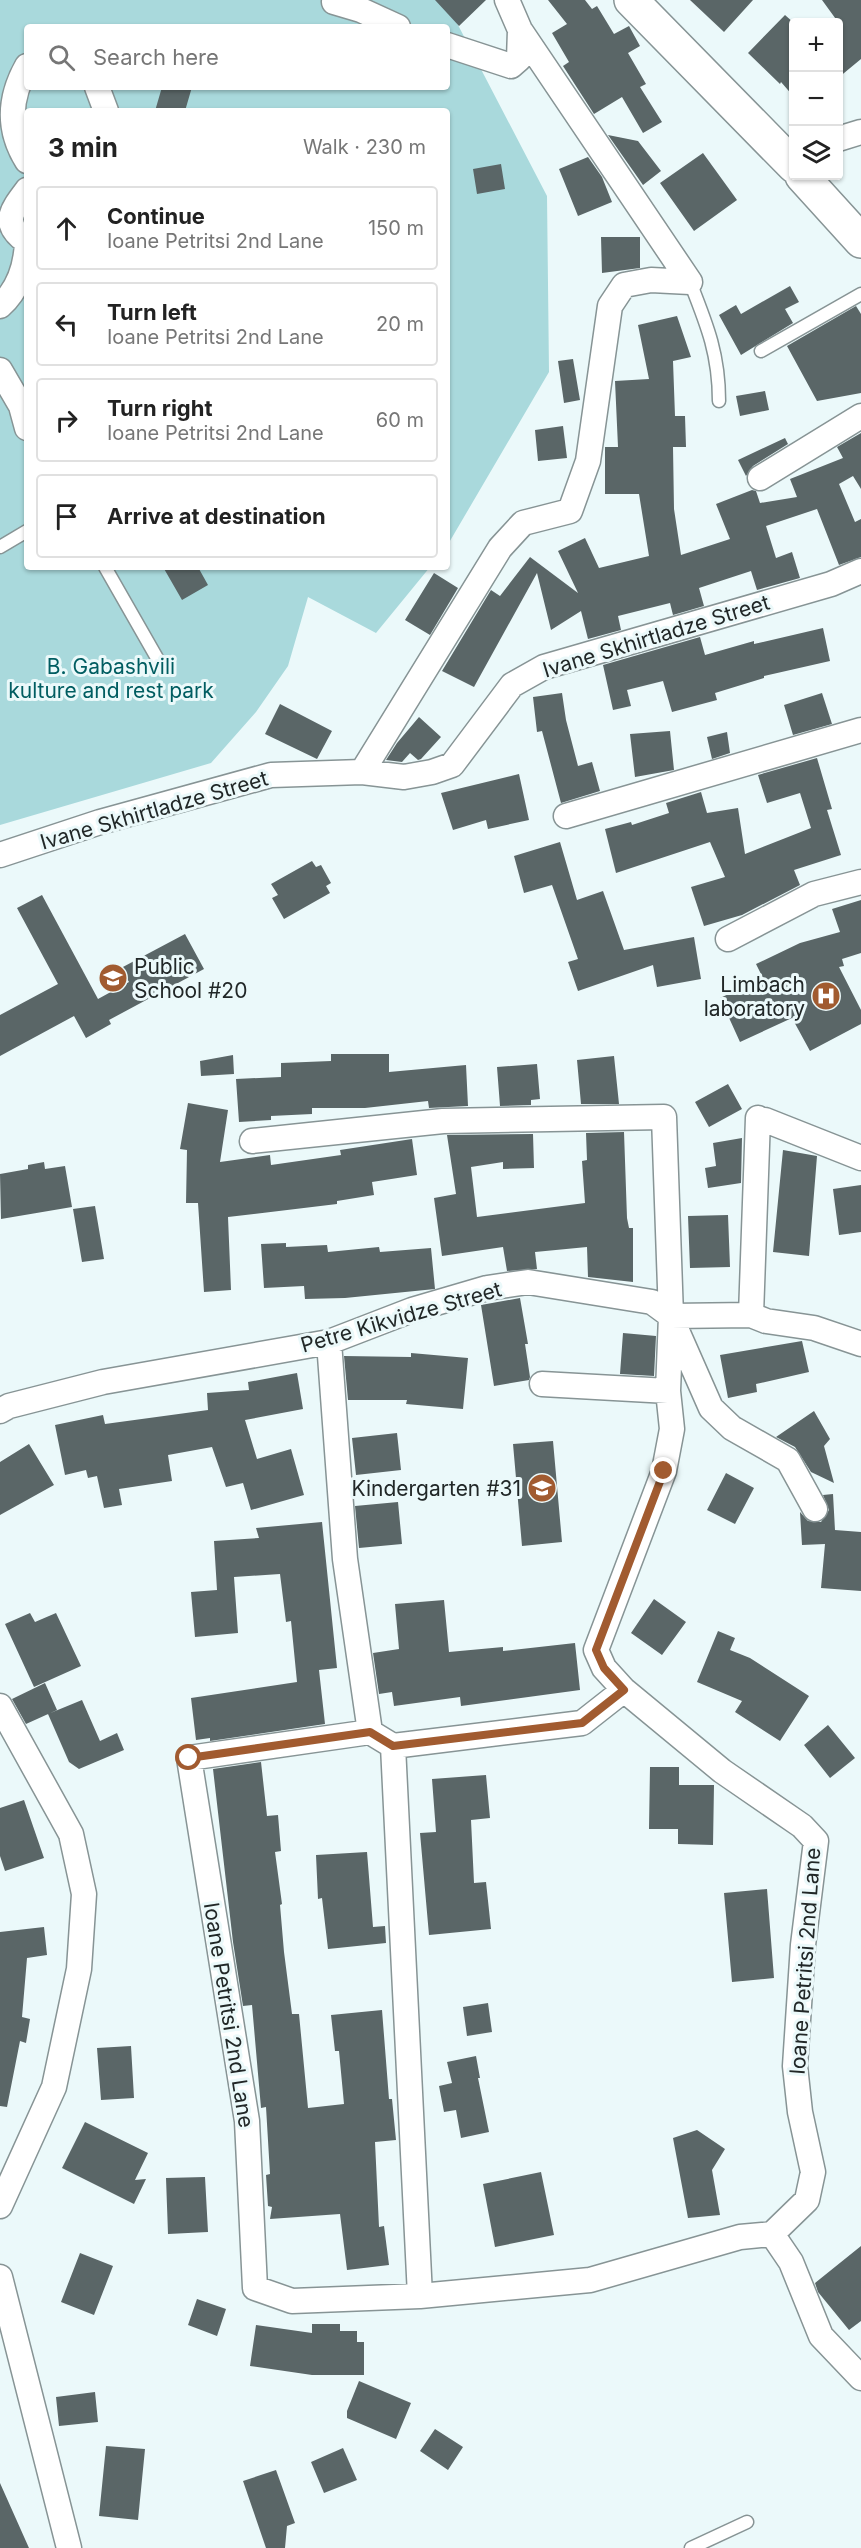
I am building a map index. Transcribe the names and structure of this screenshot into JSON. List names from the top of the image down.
{
  "streets": {
    "street": ["Ivane Skhirtladze Street", "Petre Kikvidze Street", "Ioane Petritsi 2nd Lane"]
  },
  "parks": ["B. Gabashvili kulture and rest park"],
  "places": {
    "school or university": ["Public School #20", "Kindergarten #31"],
    "hospital": ["Limbach laboratory"]
  },
  "page": {
    "map_buttons": ["+", "−"],
    "search": "Search here",
    "heading": ["3 min", "Walk · 230 m"],
    "list": [
      ["Continue", "Ioane Petritsi 2nd Lane", "150 m"],
      ["Turn left", "Ioane Petritsi 2nd Lane", "20 m"],
      ["Turn right", "Ioane Petritsi 2nd Lane", "60 m"],
      "Arrive at destination"
    ]
  }
}
